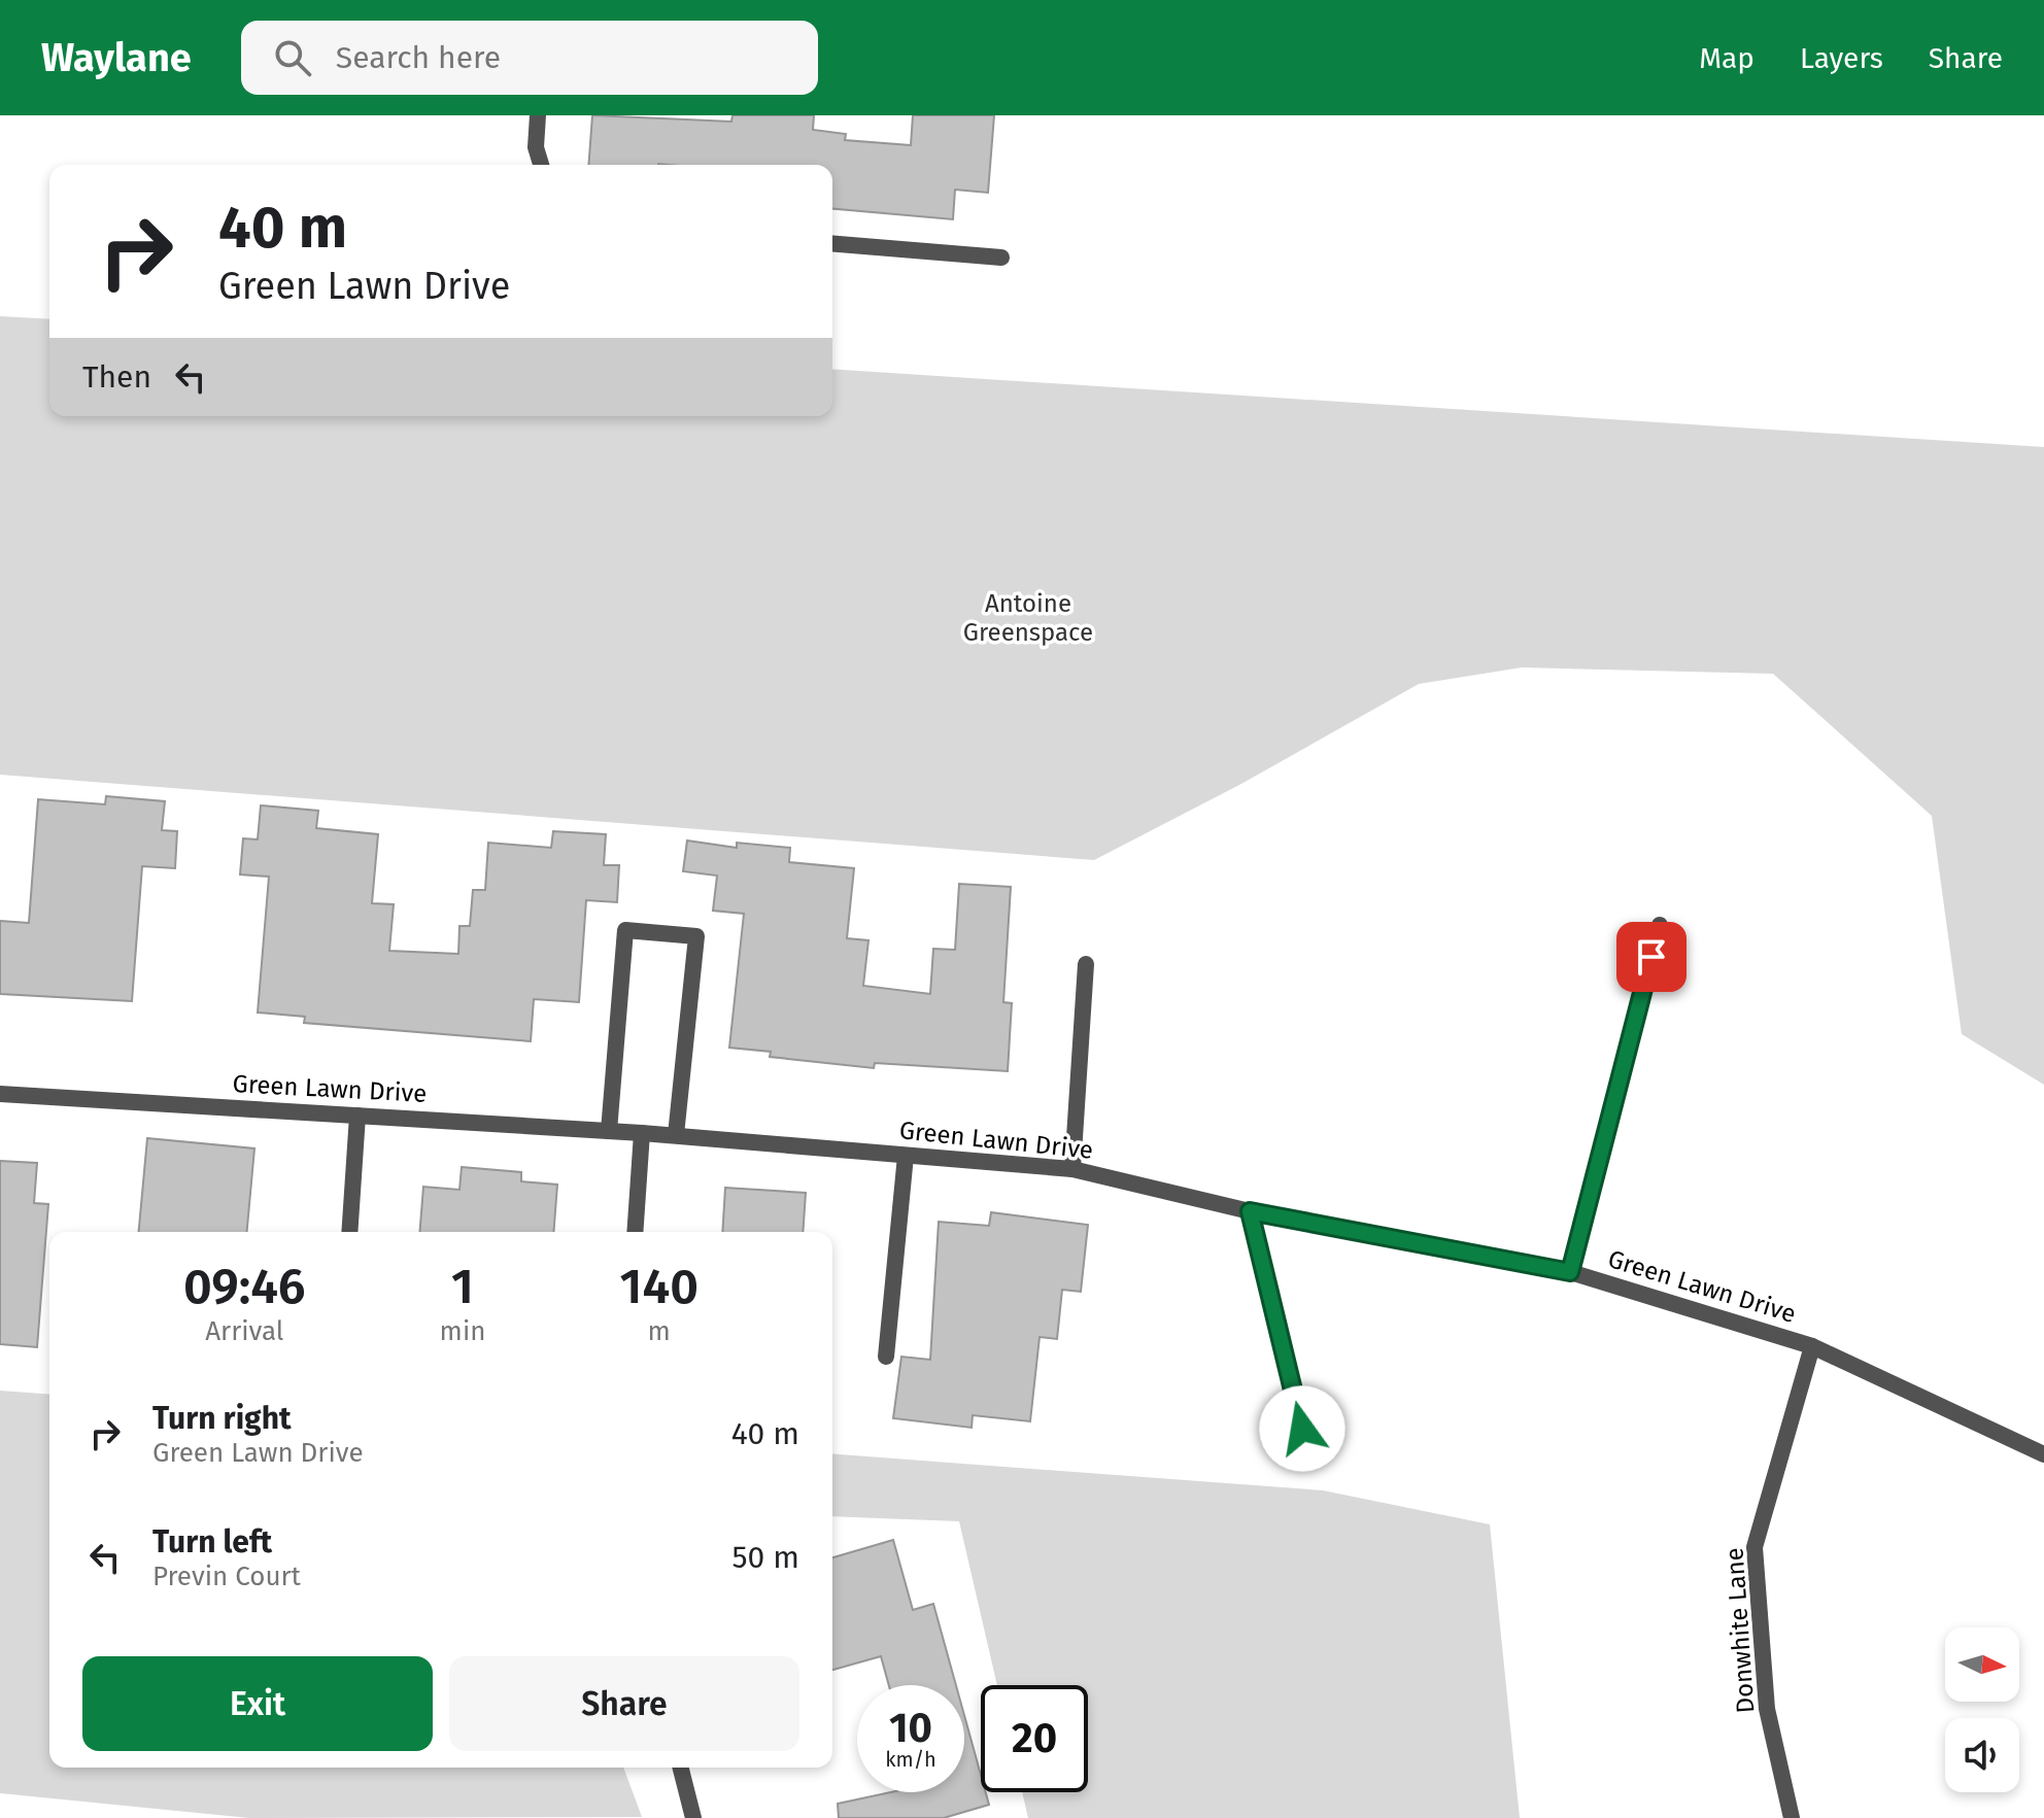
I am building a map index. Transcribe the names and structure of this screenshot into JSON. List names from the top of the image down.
{
  "streets": {
    "street": ["Green Lawn Drive", "Donwhite Lane"]
  },
  "crossings": [
    ["Green Lawn Drive", "Donwhite Lane"]
  ],
  "parks": ["Antoine Greenspace"],
  "north": "right",
  "page": {
    "header": "Waylane",
    "search": "Search here",
    "nav": ["Map", "Layers", "Share"],
    "turn": ["40 m", "Green Lawn Drive"],
    "then": "Then",
    "eta": [
      "09:46",
      "Arrival",
      "1",
      "min",
      "140",
      "m"
    ],
    "list": [
      {
        "name": "Turn right",
        "note": "Green Lawn Drive",
        "value": "40 m"
      },
      {
        "name": "Turn left",
        "note": "Previn Court",
        "value": "50 m"
      }
    ],
    "buttons": ["Exit", "Share"],
    "speed": "10 km/h",
    "limit": "20"
  }
}
